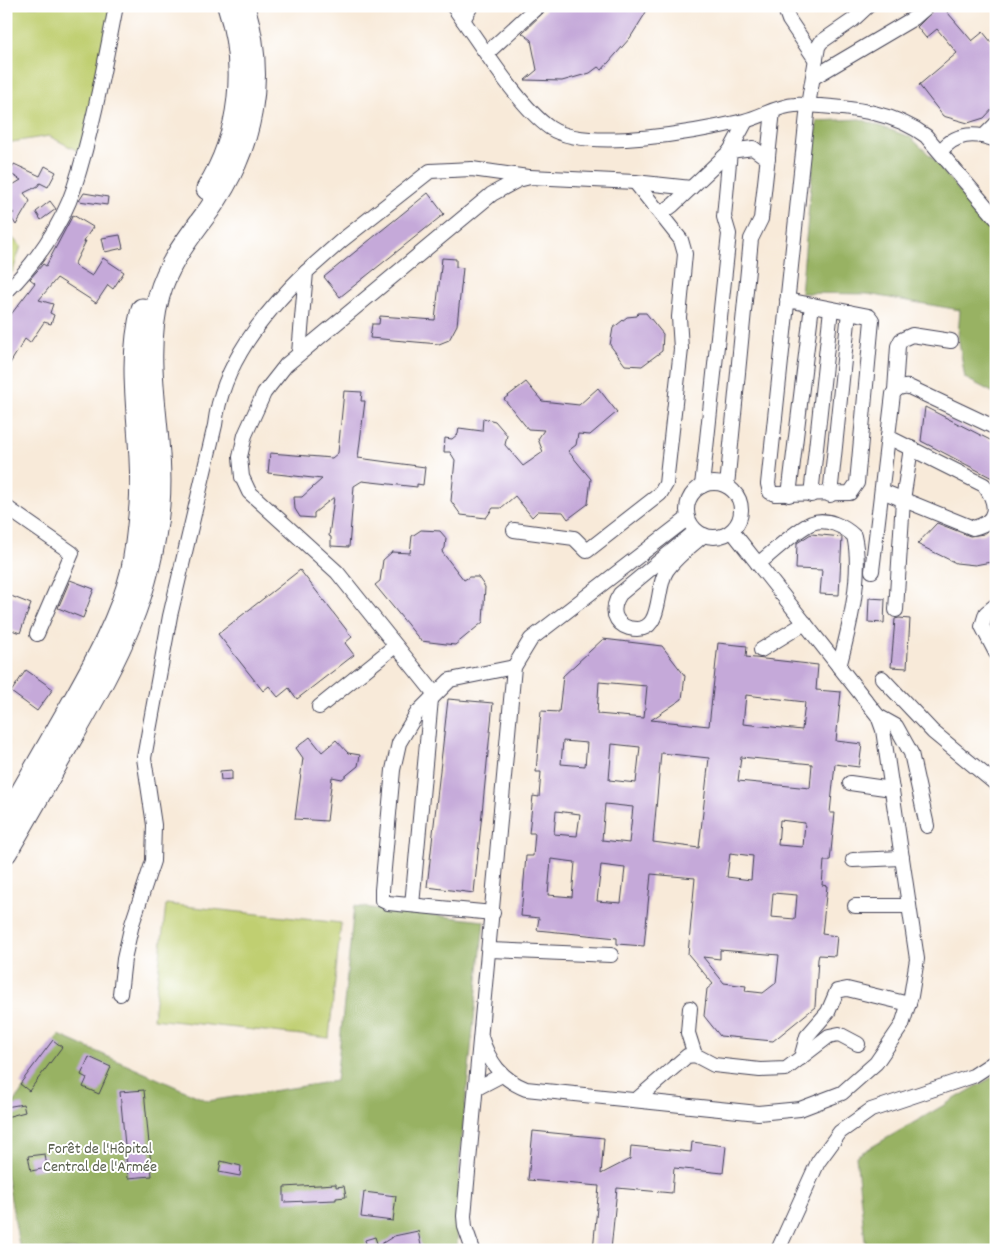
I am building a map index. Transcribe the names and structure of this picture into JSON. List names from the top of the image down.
{
  "parks": ["Forêt de l'Hôpital Central de l'Armée"]
}
